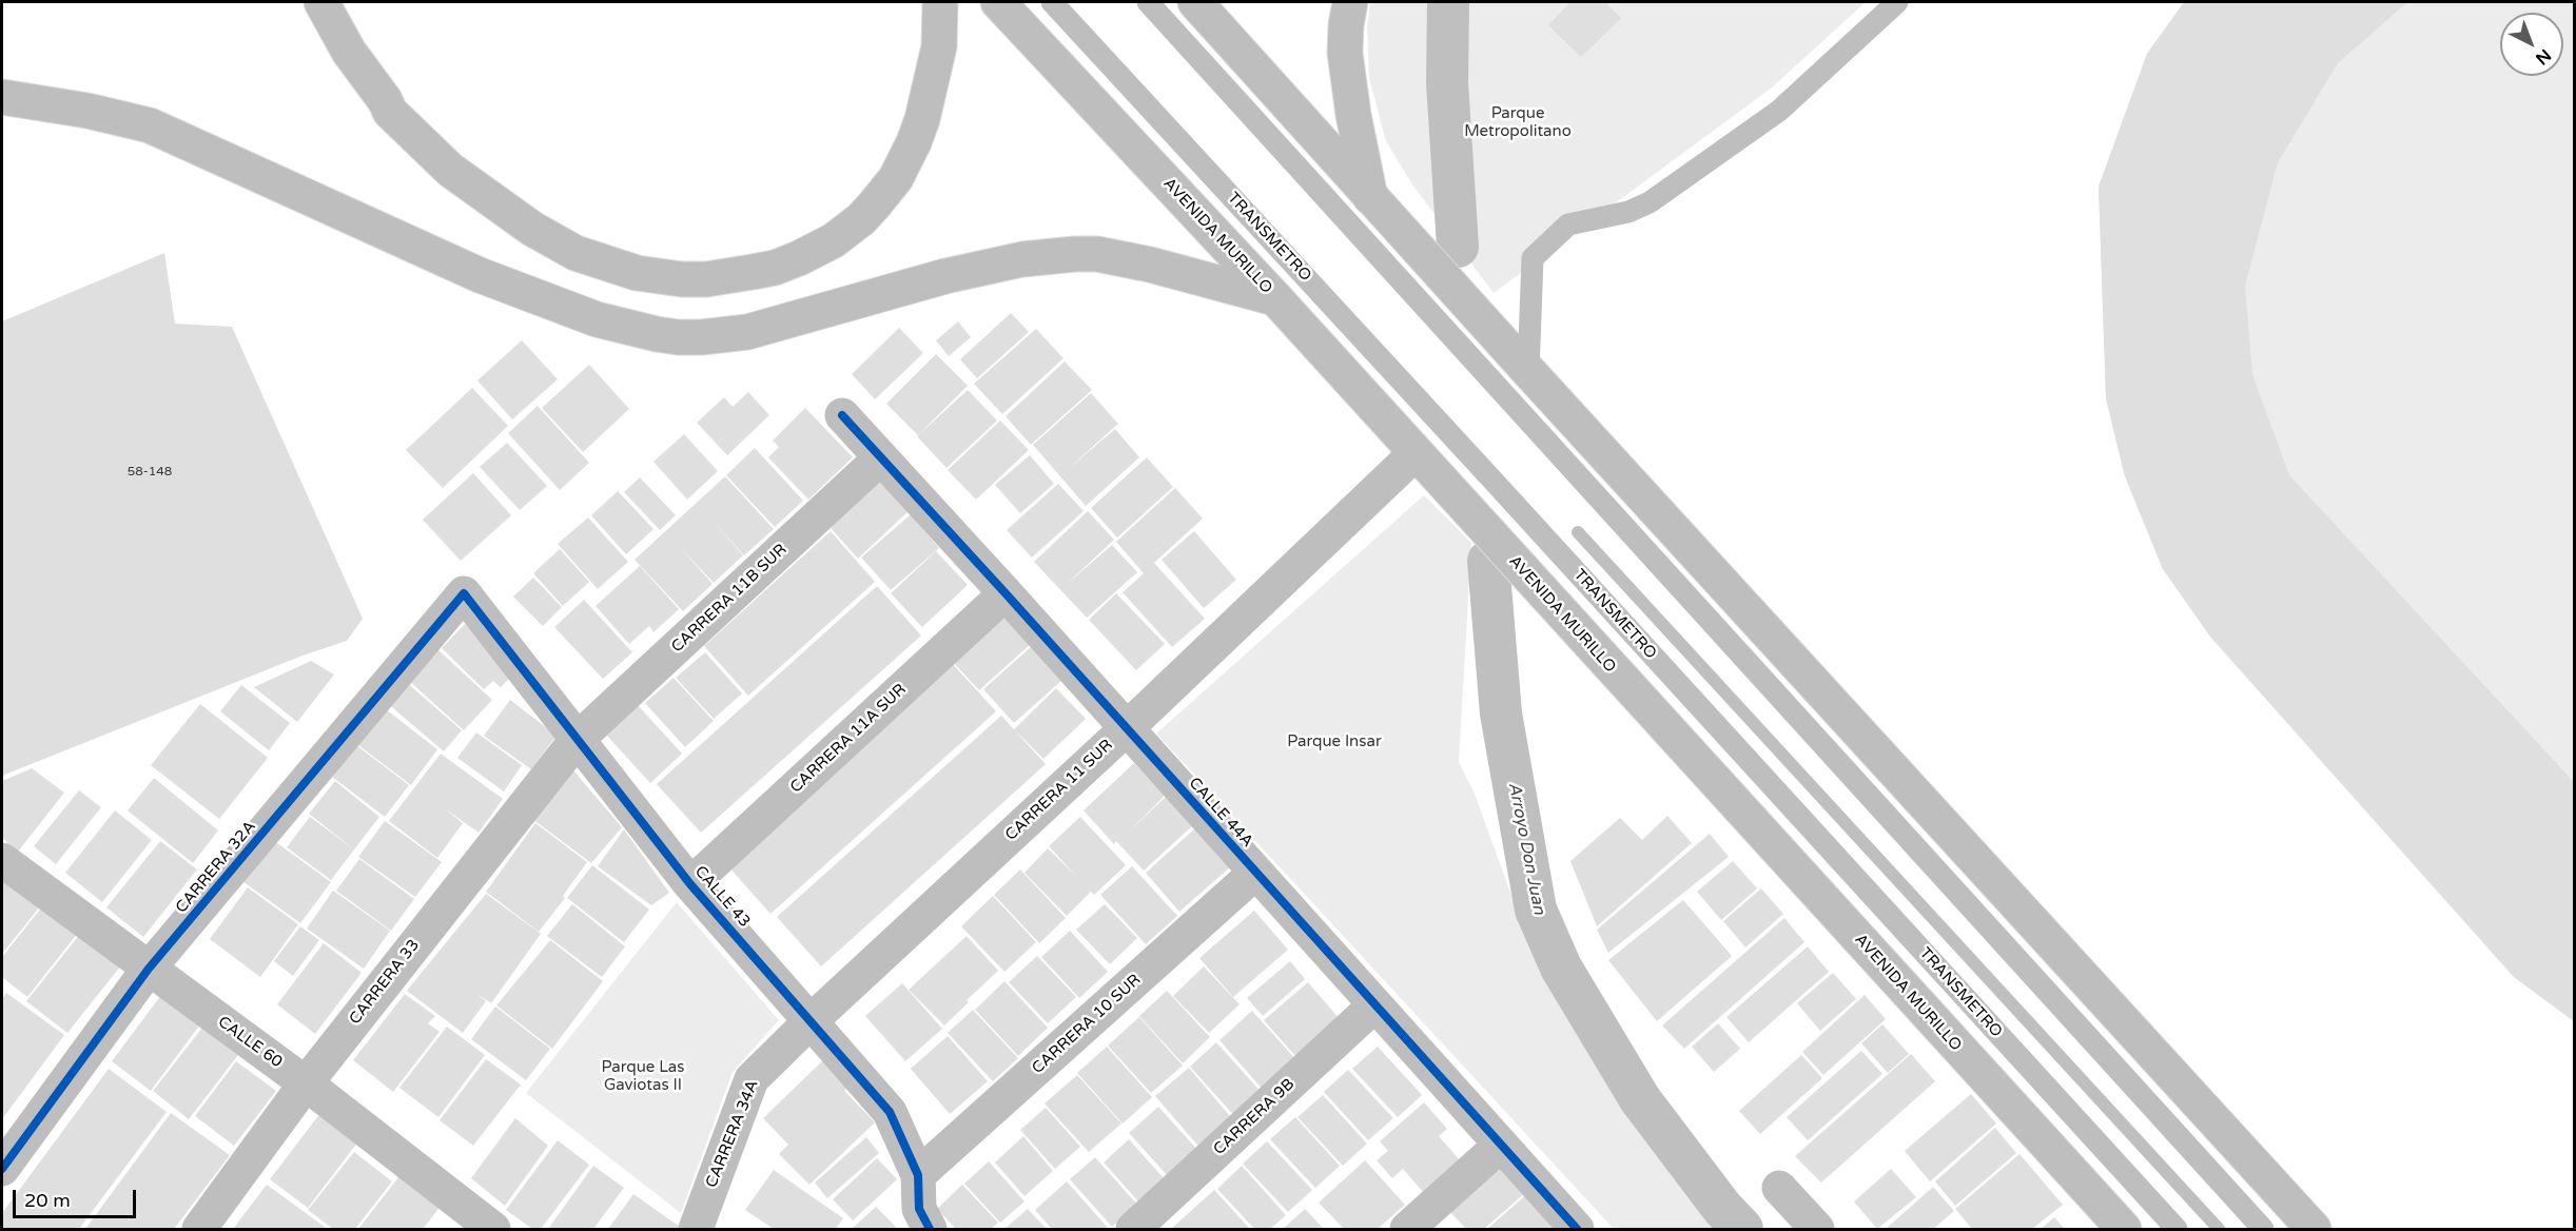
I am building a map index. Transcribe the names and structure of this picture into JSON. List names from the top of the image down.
{
  "streets": {
    "main road": [
      "AVENIDA MURILLO",
      "CARRERA 11B SUR",
      "CARRERA 11A SUR",
      "CARRERA 11 SUR",
      "CALLE 44A",
      "CARRERA 32A",
      "CALLE 43",
      "CARRERA 33",
      "CARRERA 10 SUR",
      "CALLE 60",
      "CARRERA 9B",
      "CARRERA 34A"
    ],
    "lane": ["TRANSMETRO"]
  },
  "crossings": [
    ["AVENIDA MURILLO", "CARRERA 11 SUR"],
    ["CARRERA 11B SUR", "CALLE 44A"],
    ["CARRERA 11B SUR", "CALLE 43"],
    ["CARRERA 11B SUR", "CARRERA 33"],
    ["CARRERA 11A SUR", "CALLE 44A"],
    ["CARRERA 11A SUR", "CALLE 43"],
    ["CARRERA 11 SUR", "CALLE 44A"],
    ["CARRERA 11 SUR", "CALLE 43"],
    ["CARRERA 11 SUR", "CARRERA 34A"],
    ["CALLE 44A", "CARRERA 10 SUR"],
    ["CALLE 44A", "CARRERA 9B"],
    ["CARRERA 32A", "CALLE 43"],
    ["CARRERA 32A", "CALLE 60"],
    ["CALLE 43", "CARRERA 33"],
    ["CALLE 43", "CARRERA 10 SUR"],
    ["CALLE 43", "CARRERA 34A"],
    ["CARRERA 33", "CALLE 60"]
  ],
  "water": ["Arroyo Don Juan"],
  "parks": ["Parque Metropolitano", "Parque Insar", "Parque Las Gaviotas II"],
  "house_numbers": ["58-148"],
  "scale_bar": "20 m",
  "north": "bottom right"
}
